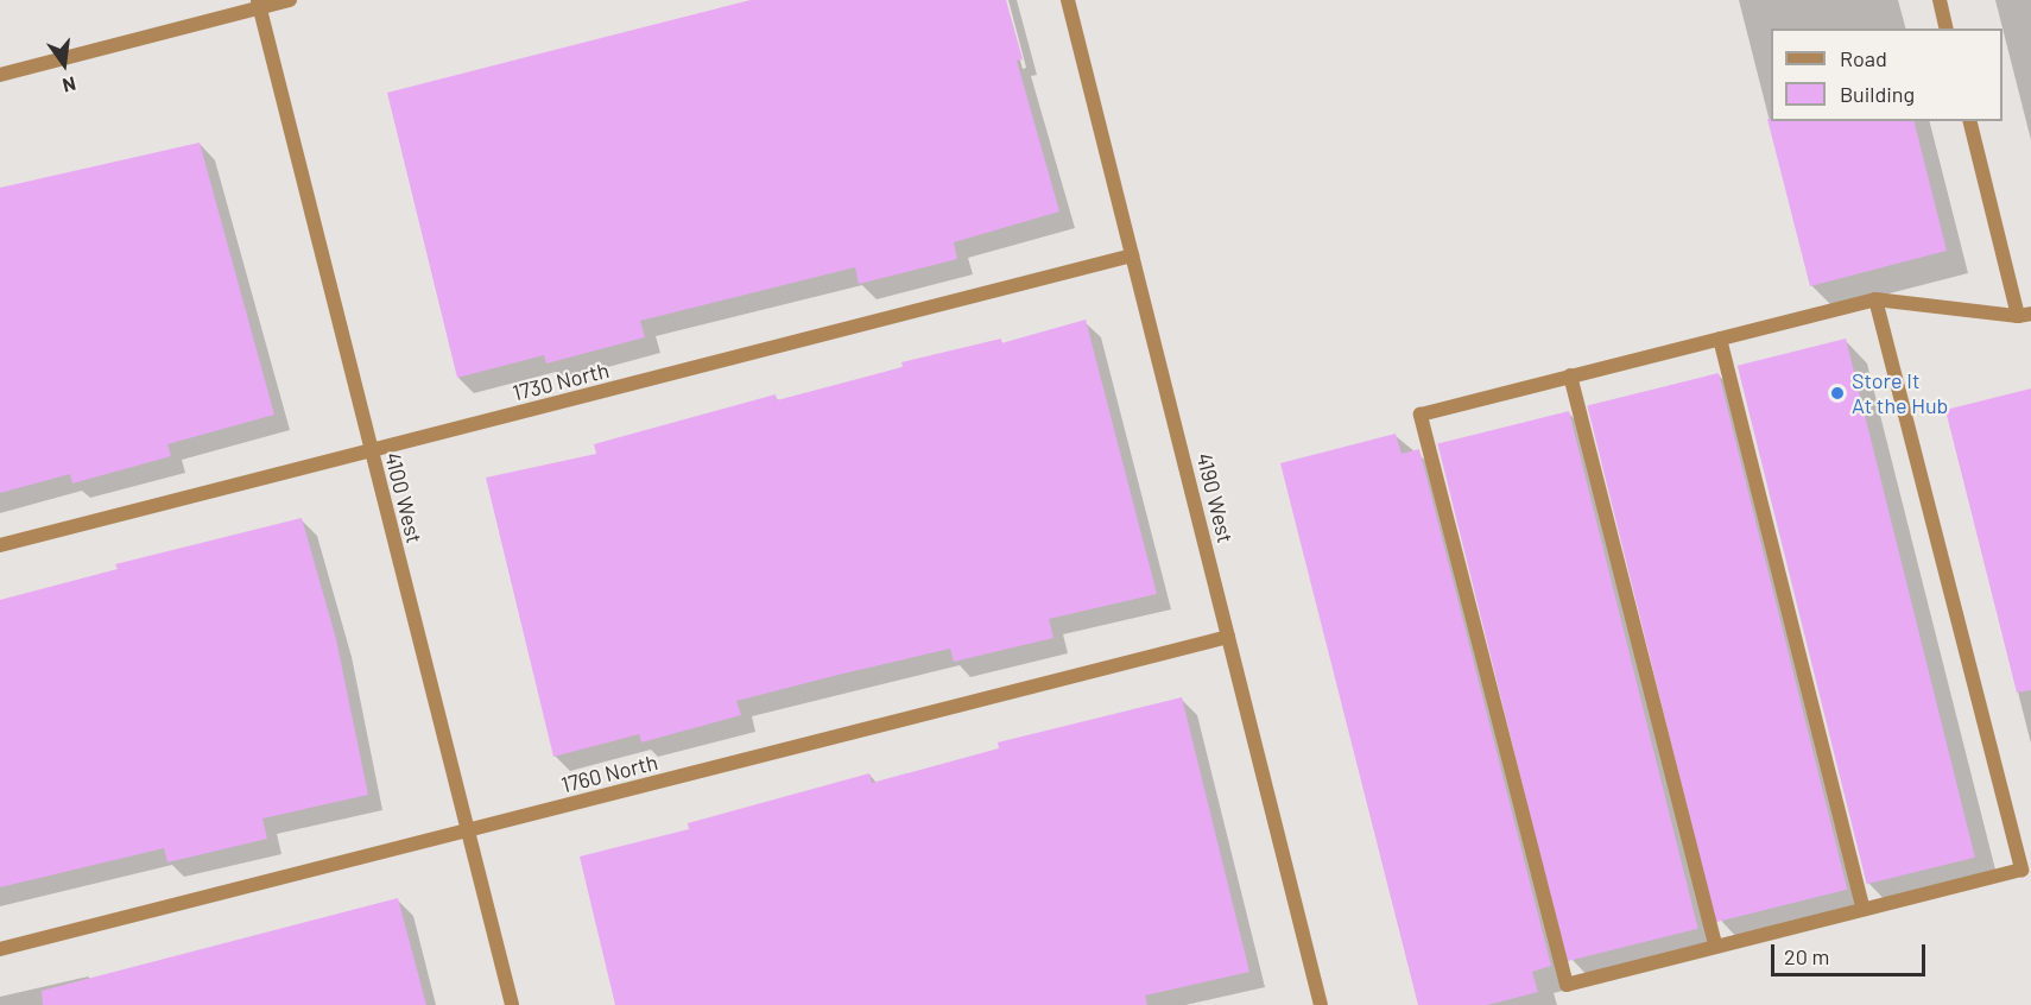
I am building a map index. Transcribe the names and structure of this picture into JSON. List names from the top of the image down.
{
  "streets": {
    "street": [
      "1730 North",
      "4100 West",
      "4190 West",
      "1760 North"
    ]
  },
  "crossings": [
    ["1730 North", "4100 West"],
    ["1730 North", "4190 West"],
    ["4100 West", "1760 North"],
    ["4190 West", "1760 North"]
  ],
  "places": ["Store It At the Hub"],
  "legend": ["Road", "Building"],
  "scale_bar": "20 m",
  "north": "bottom"
}
